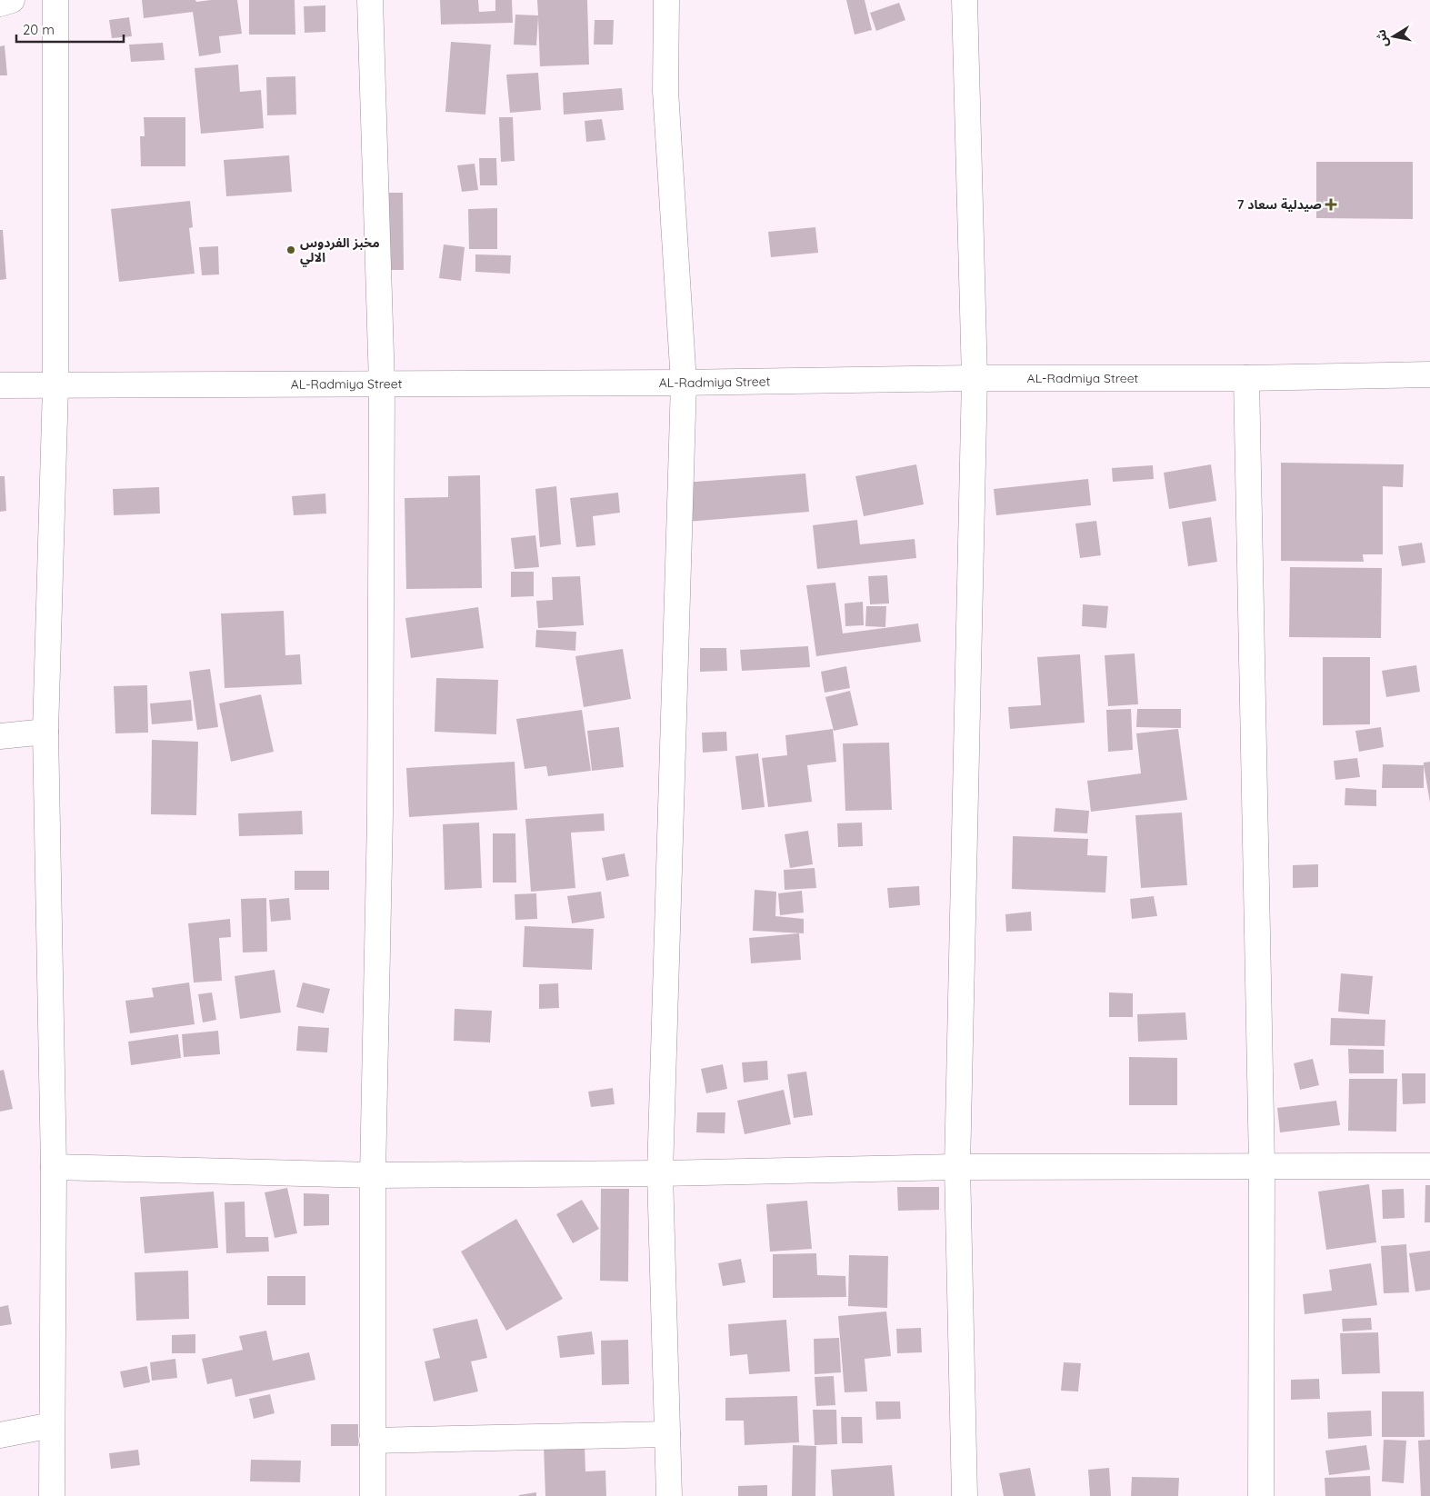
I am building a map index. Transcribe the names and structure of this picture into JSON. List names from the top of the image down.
{
  "streets": {
    "street": ["AL-Radmiya Street"]
  },
  "places": {
    "health": ["صيدلية سعاد 7"],
    "other": ["مخبز الفردوس الالي"]
  },
  "scale_bar": "20 m",
  "north": "left"
}
